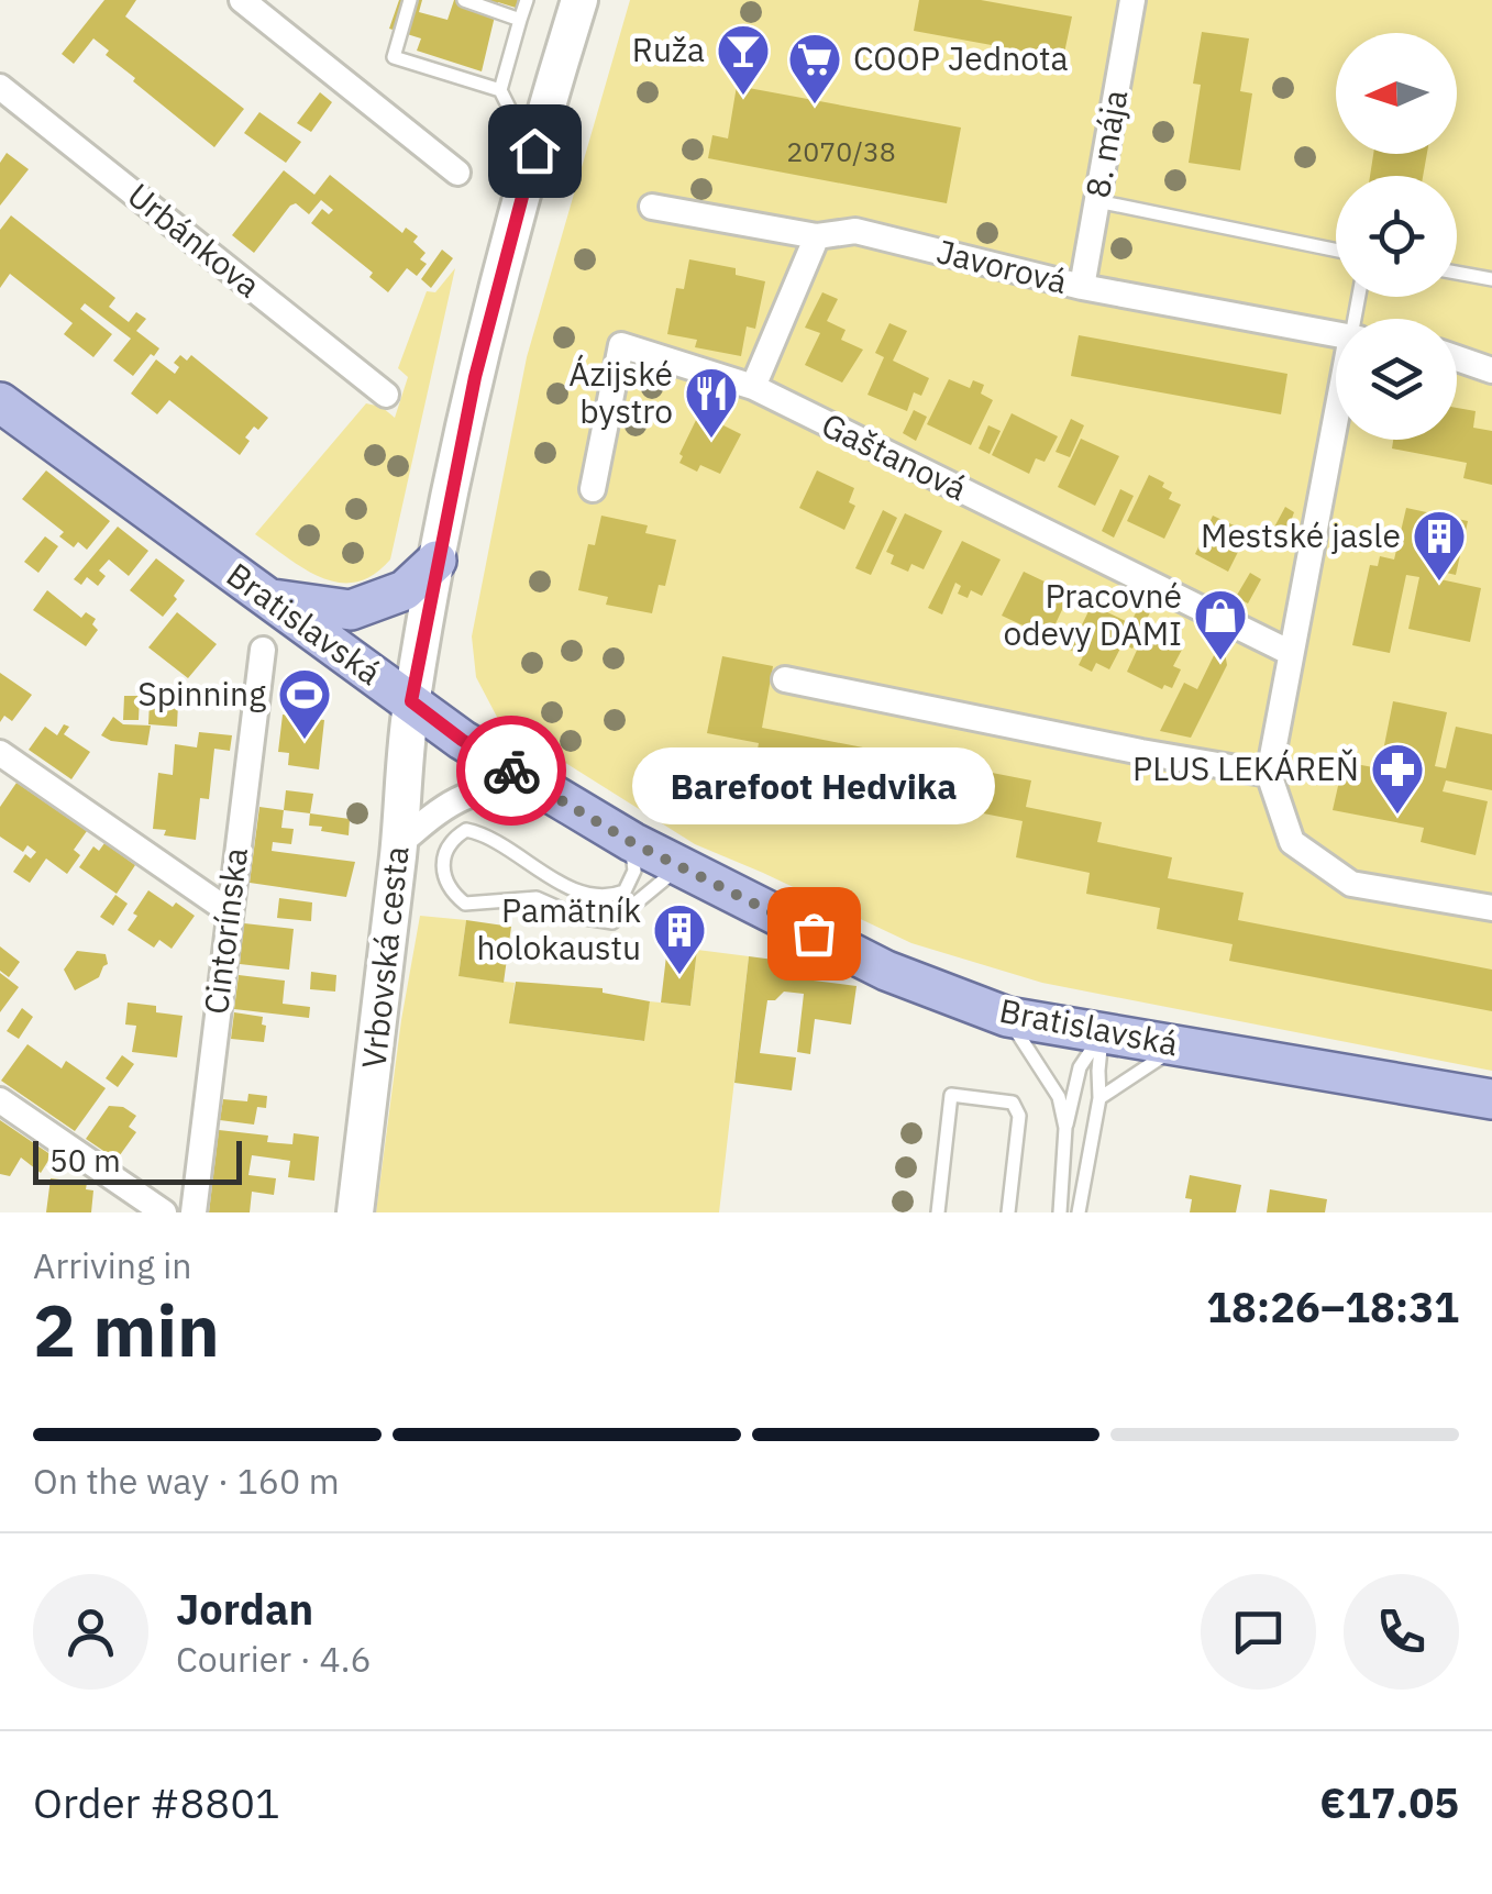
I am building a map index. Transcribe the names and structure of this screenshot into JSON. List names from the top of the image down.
{
  "streets": {
    "main road": ["Bratislavská", "Vrbovská cesta"],
    "street": [
      "8. mája",
      "Urbánkova",
      "Javorová",
      "Gaštanová",
      "Cintorínska"
    ]
  },
  "crossings": [
    ["8. mája", "Javorová"],
    ["Bratislavská", "Vrbovská cesta"]
  ],
  "places": {
    "bar": ["Ruža"],
    "supermarket": ["COOP Jednota"],
    "restaurant": ["Ázijské bystro"],
    "building": ["Mestské jasle", "Pamätník holokaustu"],
    "shop": ["Pracovné odevy DAMI"],
    "sports": ["Spinning"],
    "pharmacy": ["PLUS LEKÁREŇ"],
    "other": ["Barefoot Hedvika"]
  },
  "house_numbers": ["2070/38"],
  "scale_bar": "50 m",
  "north": "left",
  "page": {
    "bubble": "Barefoot Hedvika",
    "scale": "50 m",
    "heading": ["2 min", "Arriving in", "18:26–18:31"],
    "panel": [
      "Jordan",
      "Courier · 4.6",
      "Order #8801",
      "€17.05"
    ],
    "bar": "On the way · 160 m"
  }
}
